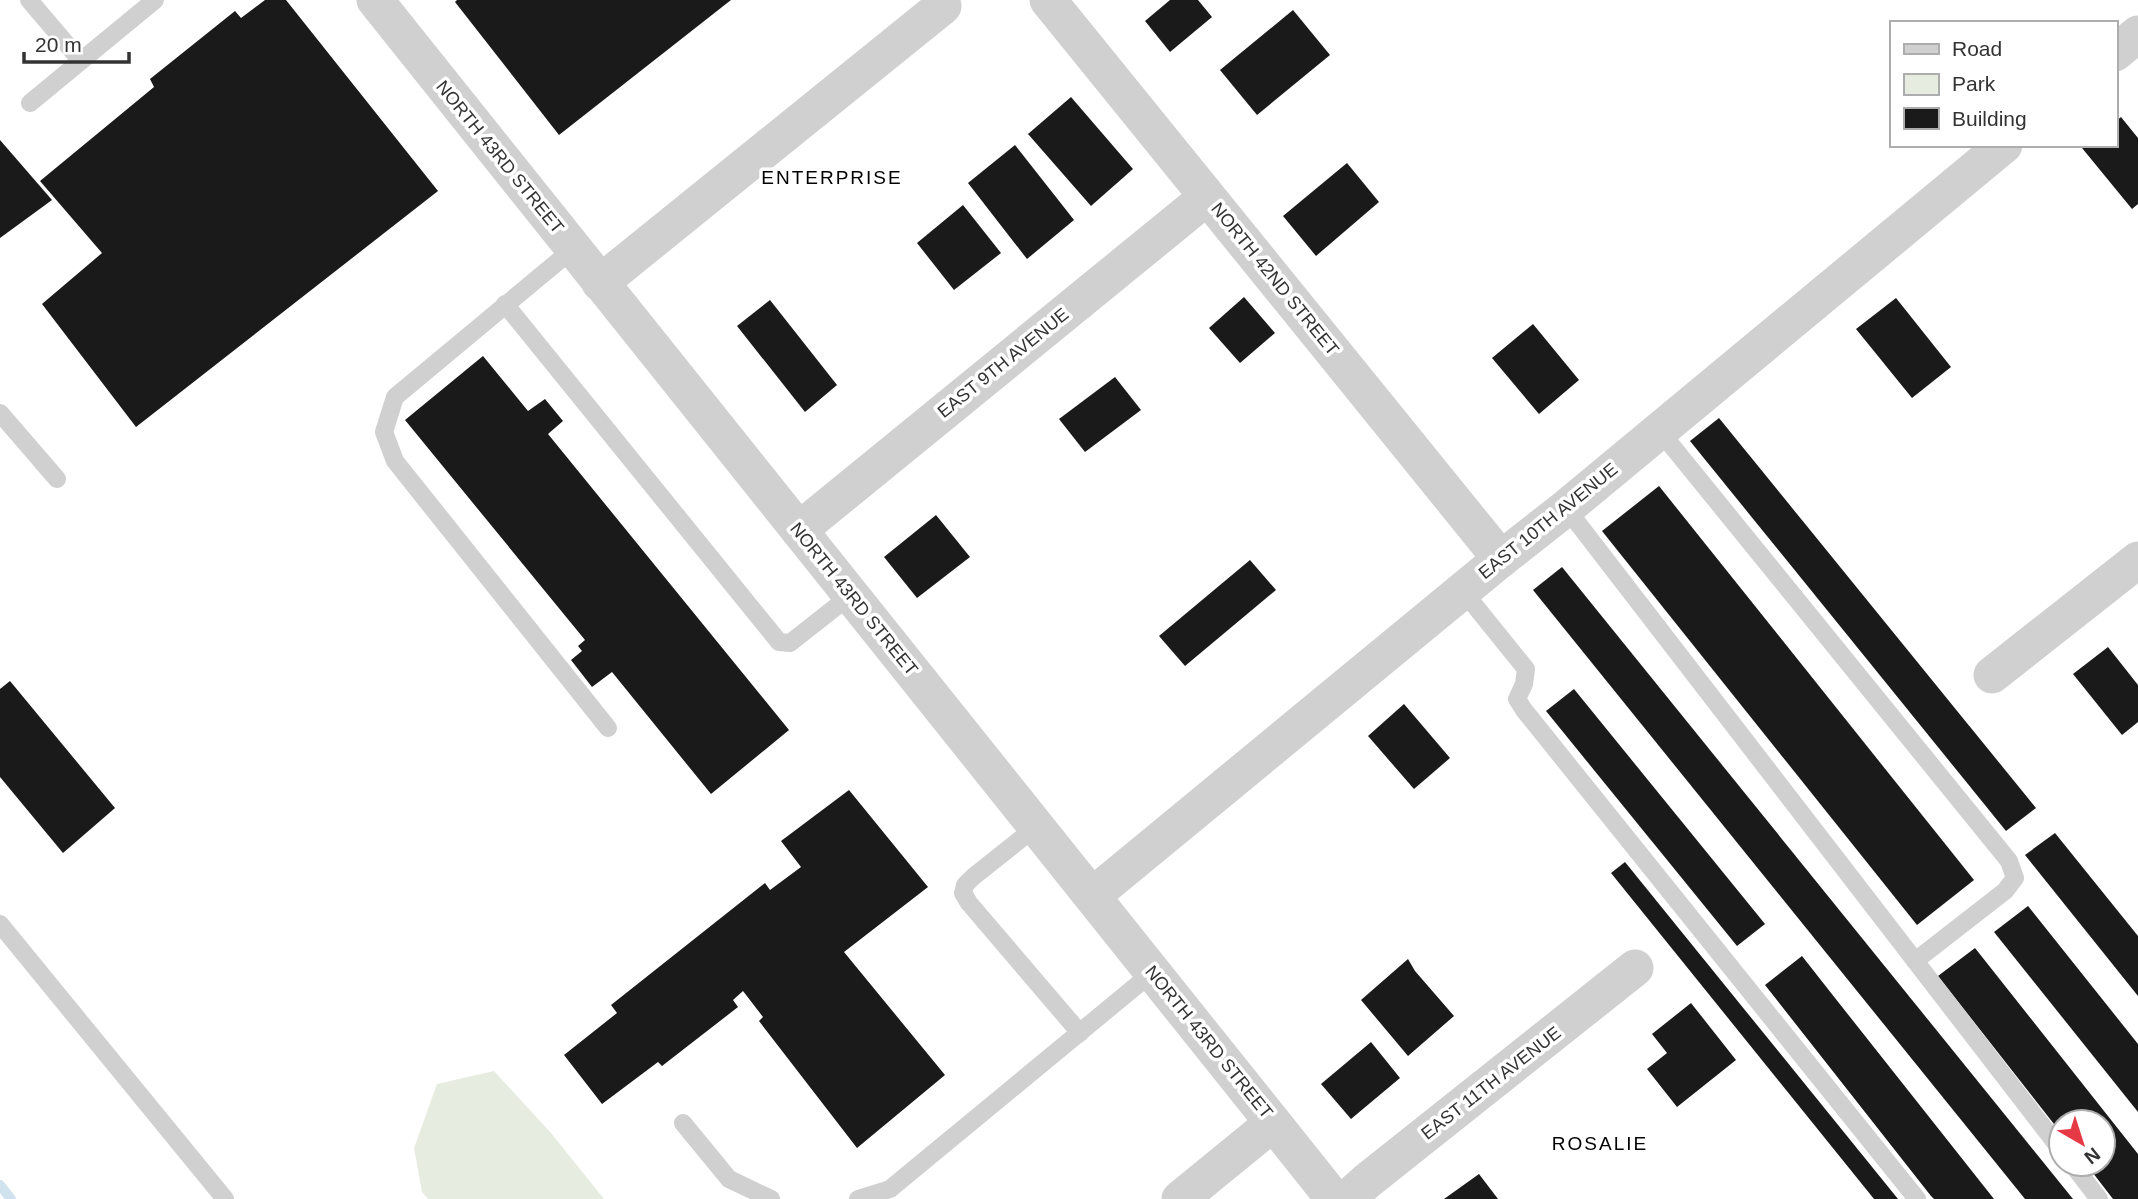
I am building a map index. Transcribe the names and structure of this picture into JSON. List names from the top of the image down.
{
  "streets": {
    "street": [
      "NORTH 43RD STREET",
      "NORTH 42ND STREET",
      "EAST 9TH AVENUE",
      "EAST 10TH AVENUE",
      "EAST 11TH AVENUE"
    ]
  },
  "crossings": [
    ["NORTH 43RD STREET", "EAST 9TH AVENUE"],
    ["NORTH 43RD STREET", "EAST 10TH AVENUE"],
    ["NORTH 42ND STREET", "EAST 9TH AVENUE"],
    ["NORTH 42ND STREET", "EAST 10TH AVENUE"]
  ],
  "districts": ["ENTERPRISE", "ROSALIE"],
  "legend": ["Road", "Park", "Building"],
  "scale_bar": "20 m",
  "north": "bottom right"
}
